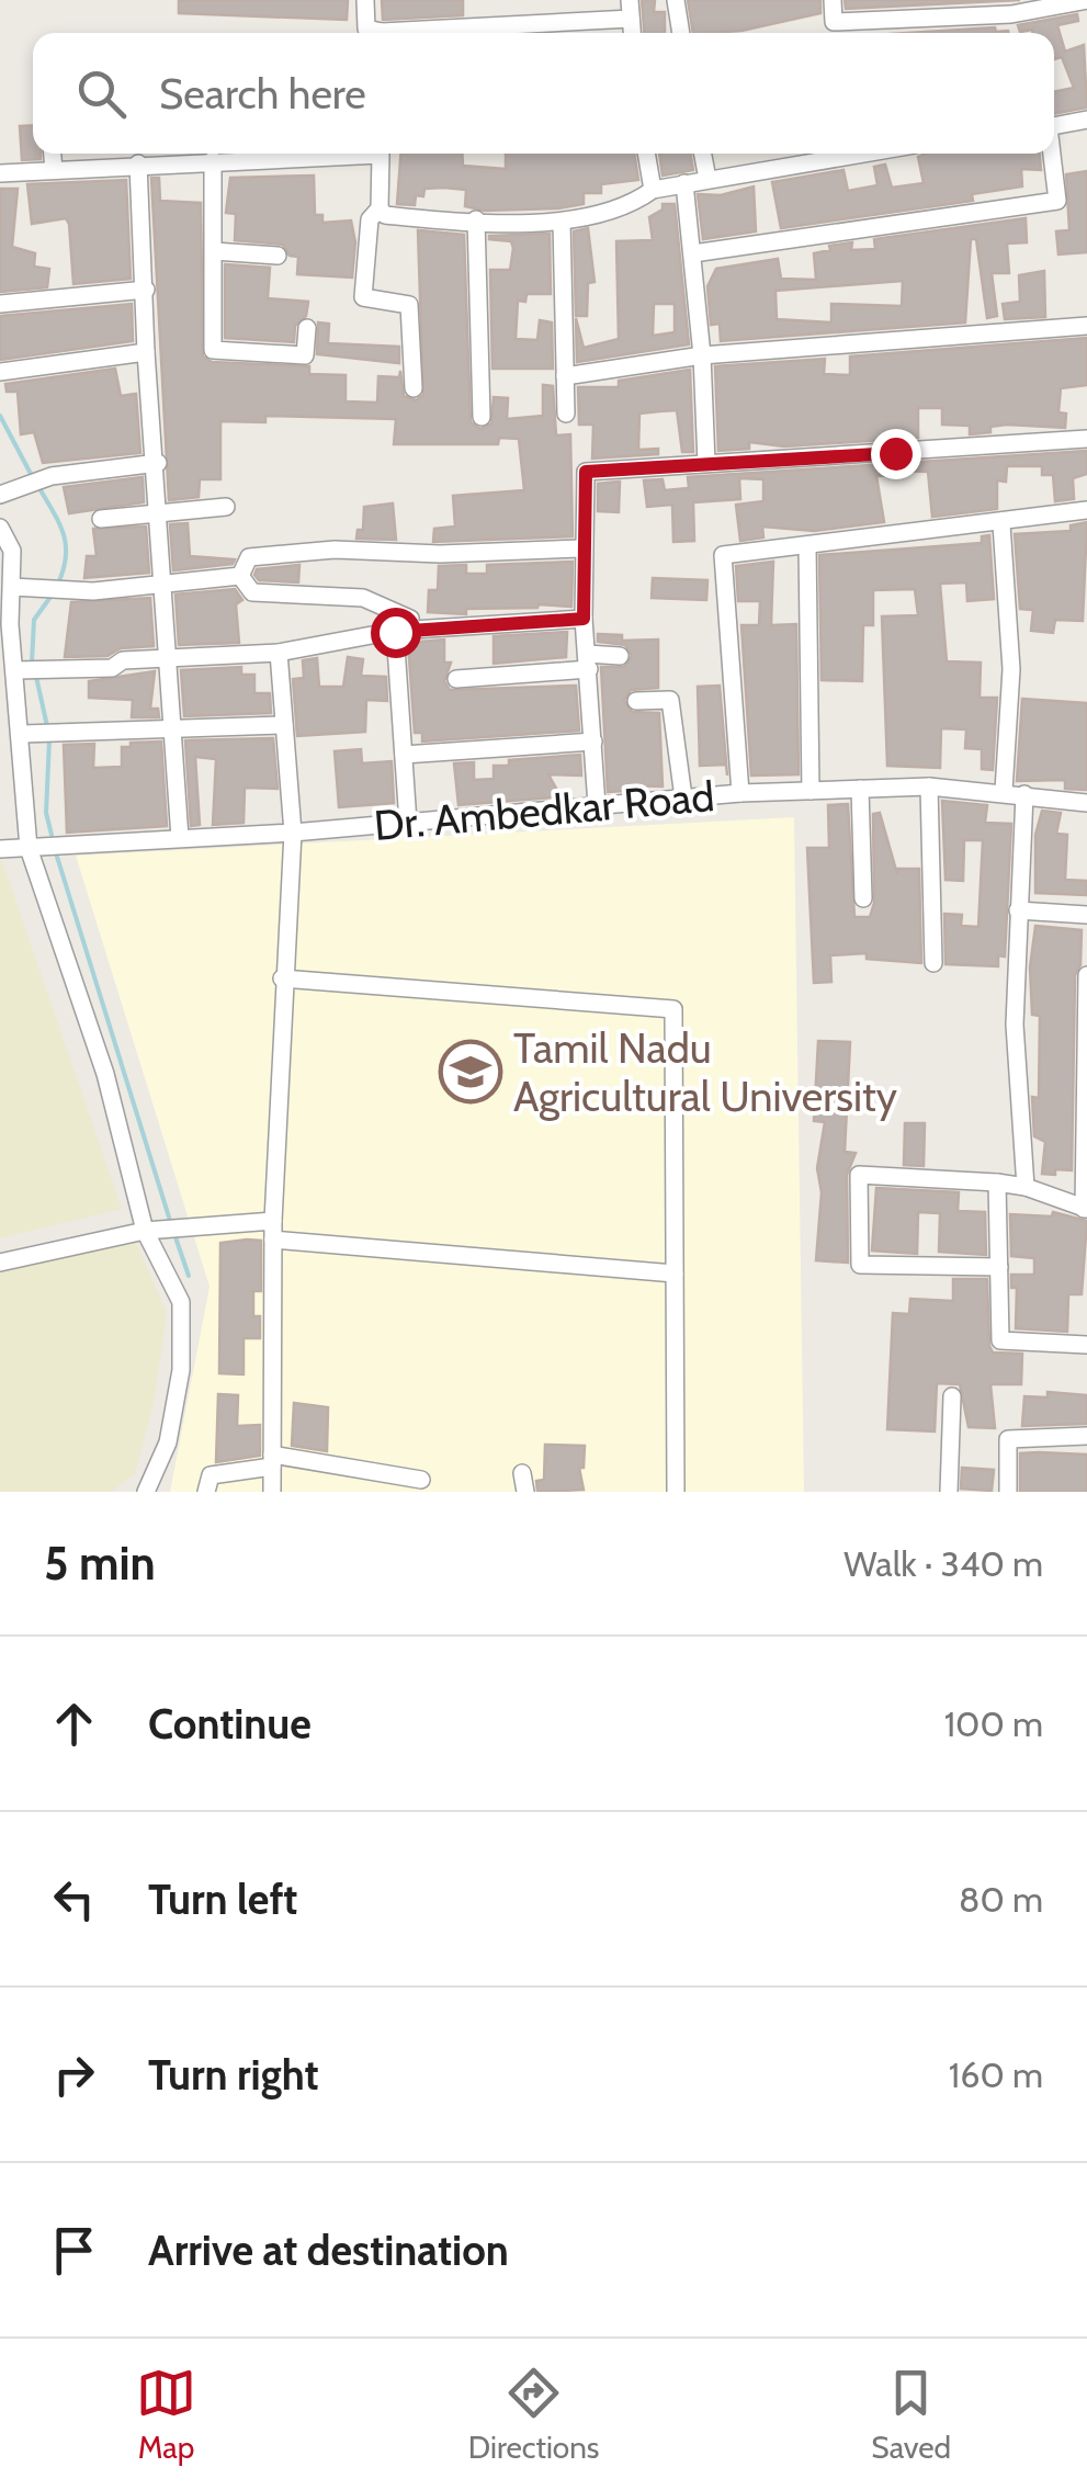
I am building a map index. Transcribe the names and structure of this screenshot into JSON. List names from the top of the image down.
{
  "streets": {
    "street": ["Dr. Ambedkar Road"]
  },
  "places": {
    "school or university": ["Tamil Nadu Agricultural University"]
  },
  "page": {
    "search": "Search here",
    "heading": ["5 min", "Walk · 340 m"],
    "list": [
      ["Continue", "100 m"],
      ["Turn left", "80 m"],
      ["Turn right", "160 m"],
      "Arrive at destination"
    ],
    "nav": ["Map", "Directions", "Saved"]
  }
}
